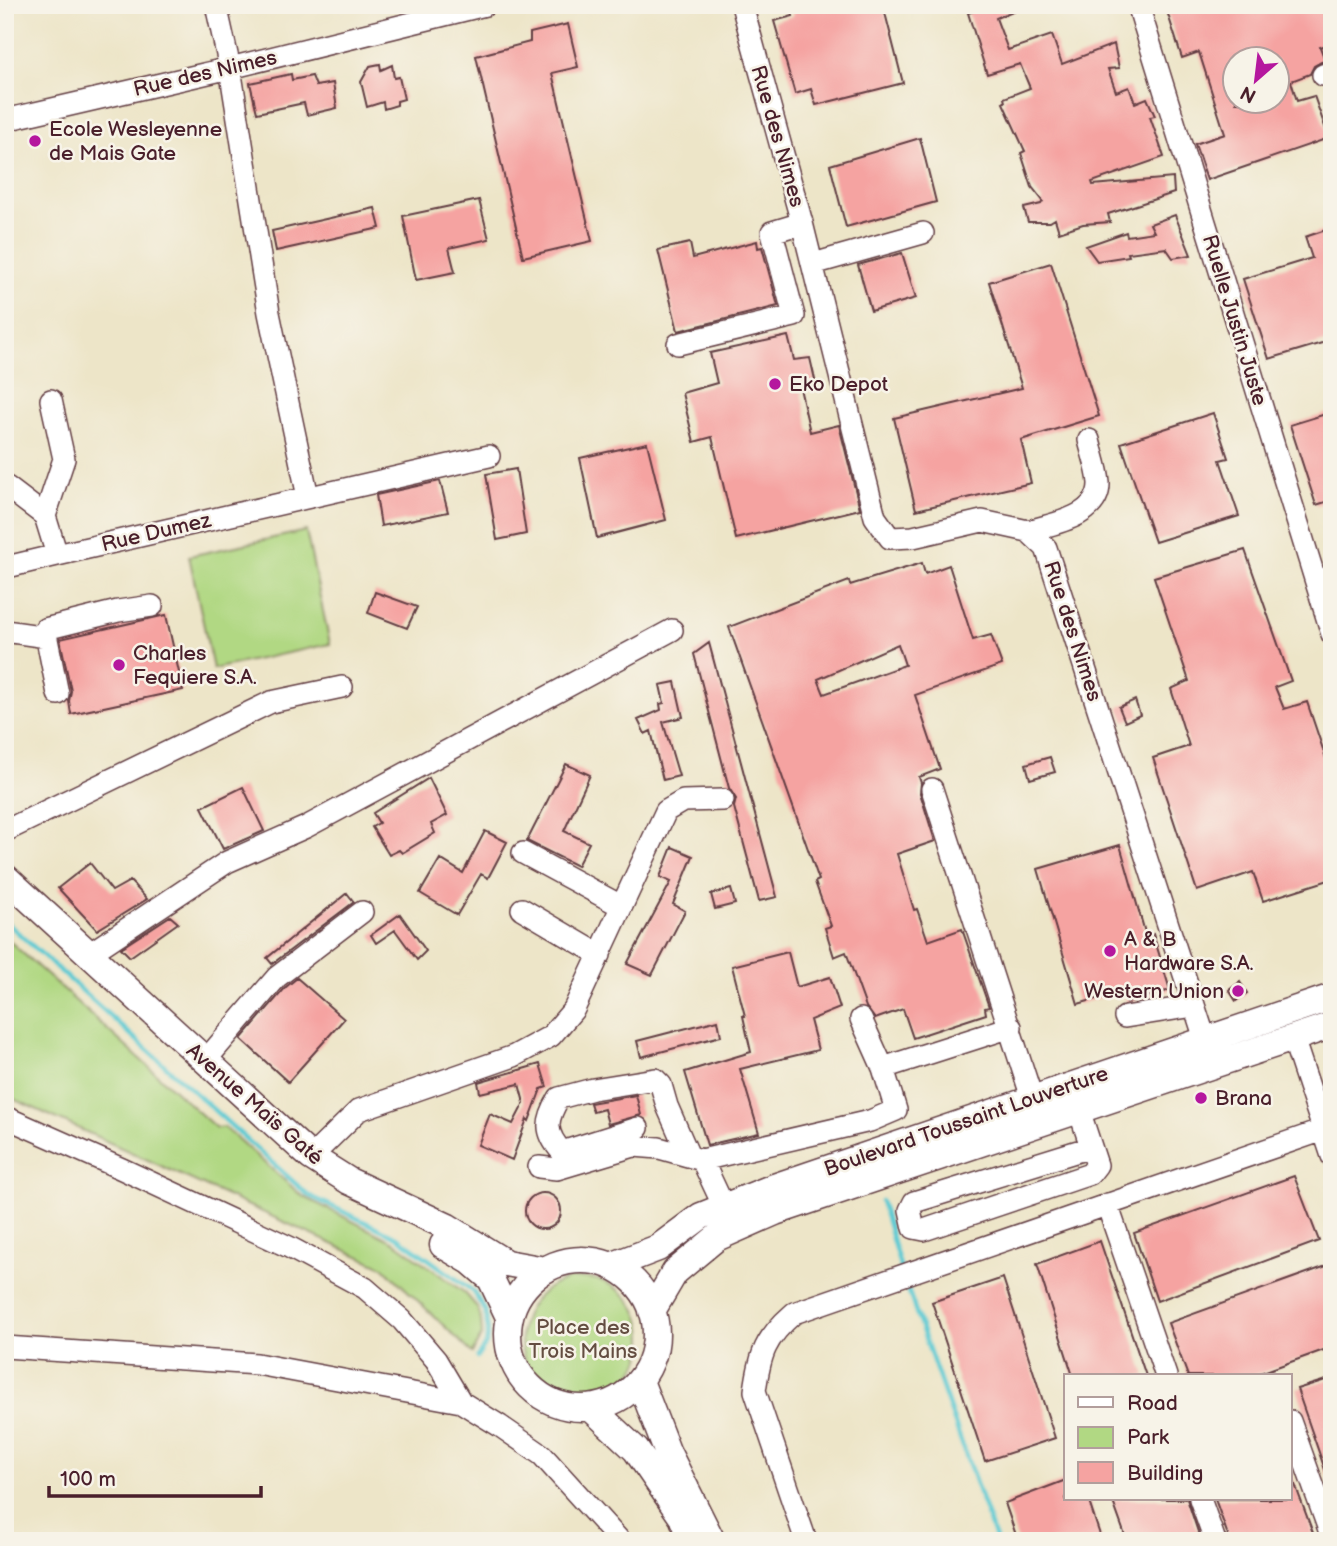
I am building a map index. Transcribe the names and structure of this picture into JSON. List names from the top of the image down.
{
  "streets": {
    "main road": ["Avenue Maïs Gaté", "Boulevard Toussaint Louverture"],
    "street": ["Rue des Nimes", "Ruelle Justin Juste", "Rue Dumez"]
  },
  "crossings": [
    ["Rue des Nimes", "Boulevard Toussaint Louverture"],
    ["Avenue Maïs Gaté", "Boulevard Toussaint Louverture"]
  ],
  "parks": ["Place des Trois Mains"],
  "places": [
    "Ecole Wesleyenne de Mais Gate",
    "Eko Depot",
    "Charles Fequiere S.A.",
    "A & B Hardware S.A.",
    "Western Union",
    "Brana"
  ],
  "legend": ["Road", "Park", "Building"],
  "scale_bar": "100 m",
  "north": "bottom left"
}
